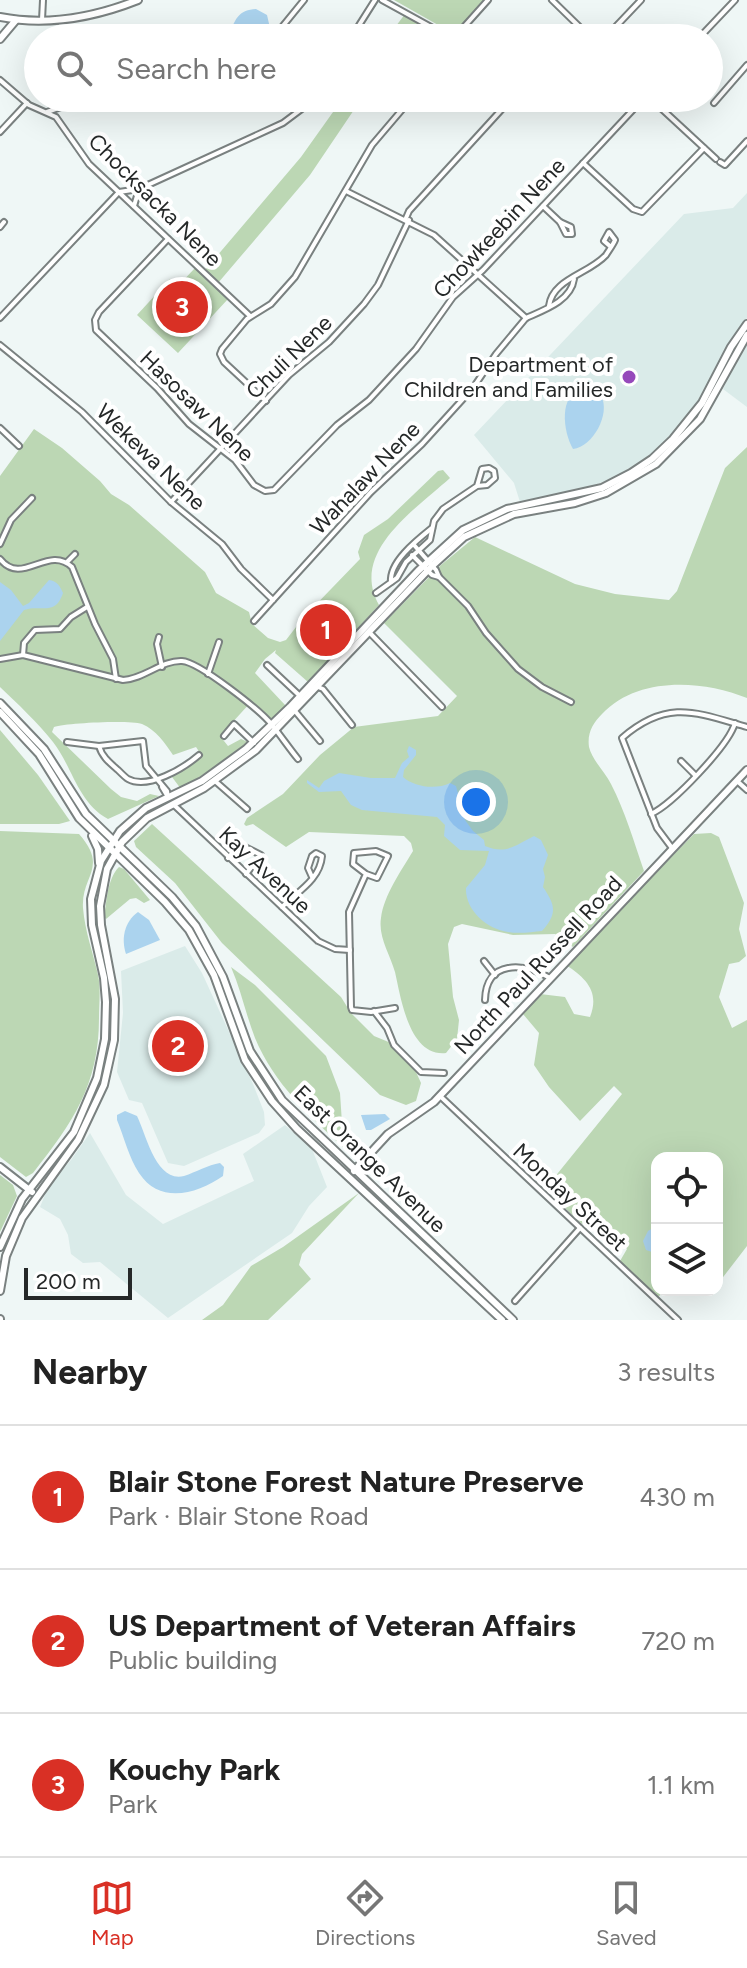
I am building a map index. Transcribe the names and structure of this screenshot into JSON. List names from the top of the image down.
{
  "streets": {
    "street": [
      "Chocksacka Nene",
      "Chowkeebin Nene",
      "Chuli Nene",
      "Hasosaw Nene",
      "Wekewa Nene",
      "Wahalaw Nene",
      "Kay Avenue",
      "North Paul Russell Road",
      "East Orange Avenue",
      "Monday Street"
    ]
  },
  "crossings": [
    ["Chocksacka Nene", "Hasosaw Nene"],
    ["Chowkeebin Nene", "Hasosaw Nene"],
    ["Chuli Nene", "Hasosaw Nene"],
    ["Chuli Nene", "Wekewa Nene"],
    ["Wekewa Nene", "Wahalaw Nene"],
    ["North Paul Russell Road", "East Orange Avenue"],
    ["North Paul Russell Road", "Monday Street"]
  ],
  "places": ["Department of Children and Families"],
  "scale_bar": "200 m",
  "page": {
    "search": "Search here",
    "pins": ["3", "1", "2"],
    "scale": "200 m",
    "heading": ["Nearby", "3 results"],
    "list": [
      {
        "mark": "1",
        "name": "Blair Stone Forest Nature Preserve",
        "note": "Park · Blair Stone Road",
        "value": "430 m"
      },
      {
        "mark": "2",
        "name": "US Department of Veteran Affairs",
        "note": "Public building",
        "value": "720 m"
      },
      {
        "mark": "3",
        "name": "Kouchy Park",
        "note": "Park",
        "value": "1.1 km"
      }
    ],
    "nav": ["Map", "Directions", "Saved"]
  }
}
